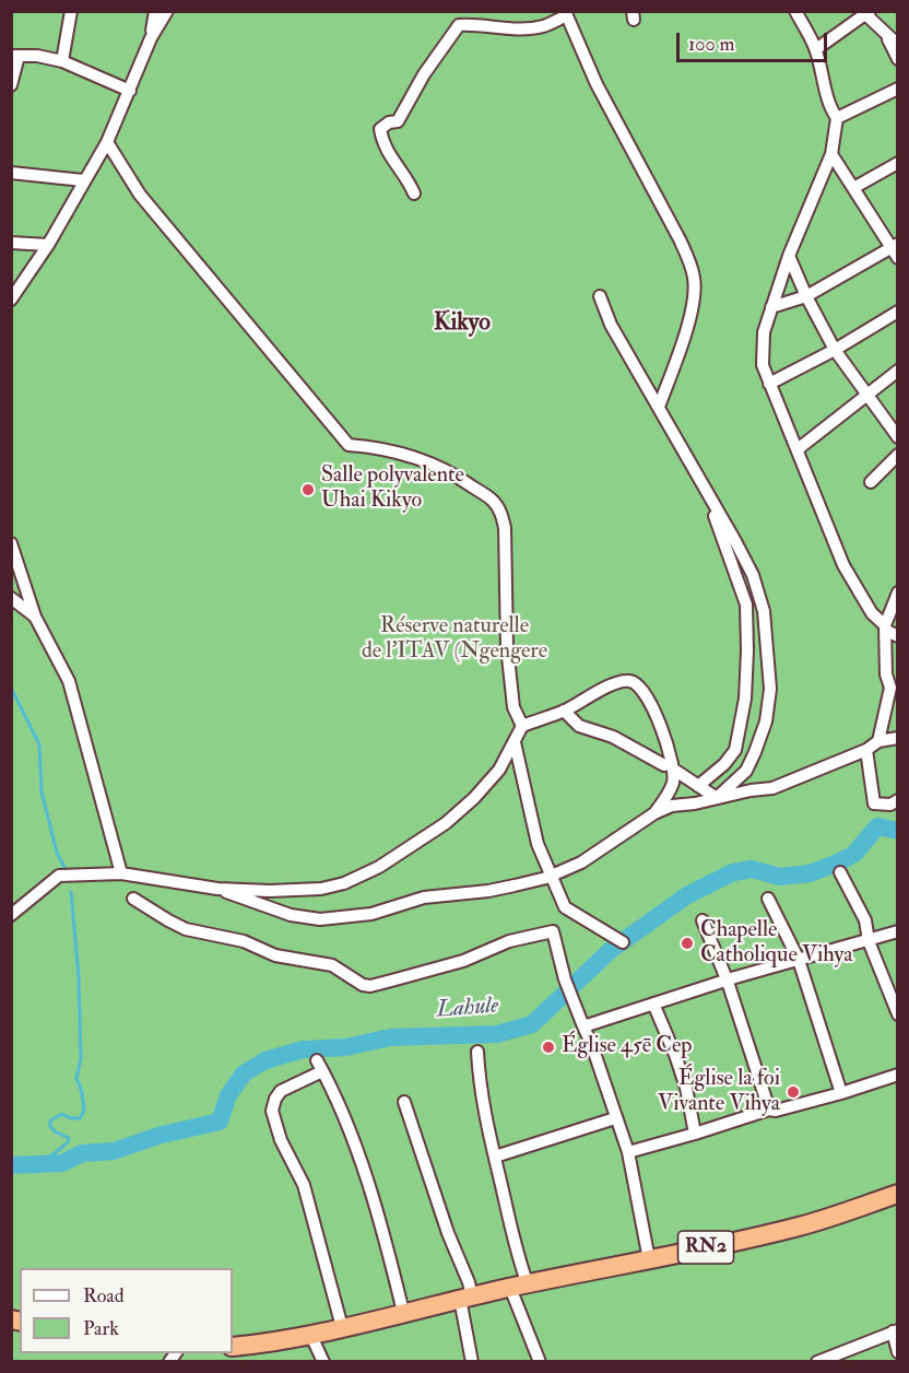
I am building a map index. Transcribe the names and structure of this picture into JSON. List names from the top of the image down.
{
  "streets": {
    "highway": ["RN2"]
  },
  "districts": ["Kikyo"],
  "water": ["Lahule"],
  "parks": ["Réserve naturelle de l'ITAV (Ngengere"],
  "places": [
    "Salle polyvalente Uhai Kikyo",
    "Chapelle Catholique Vihya",
    "Église 45ē Cep",
    "Église la foi Vivante Vihya"
  ],
  "legend": ["Road", "Park"],
  "scale_bar": "100 m"
}
